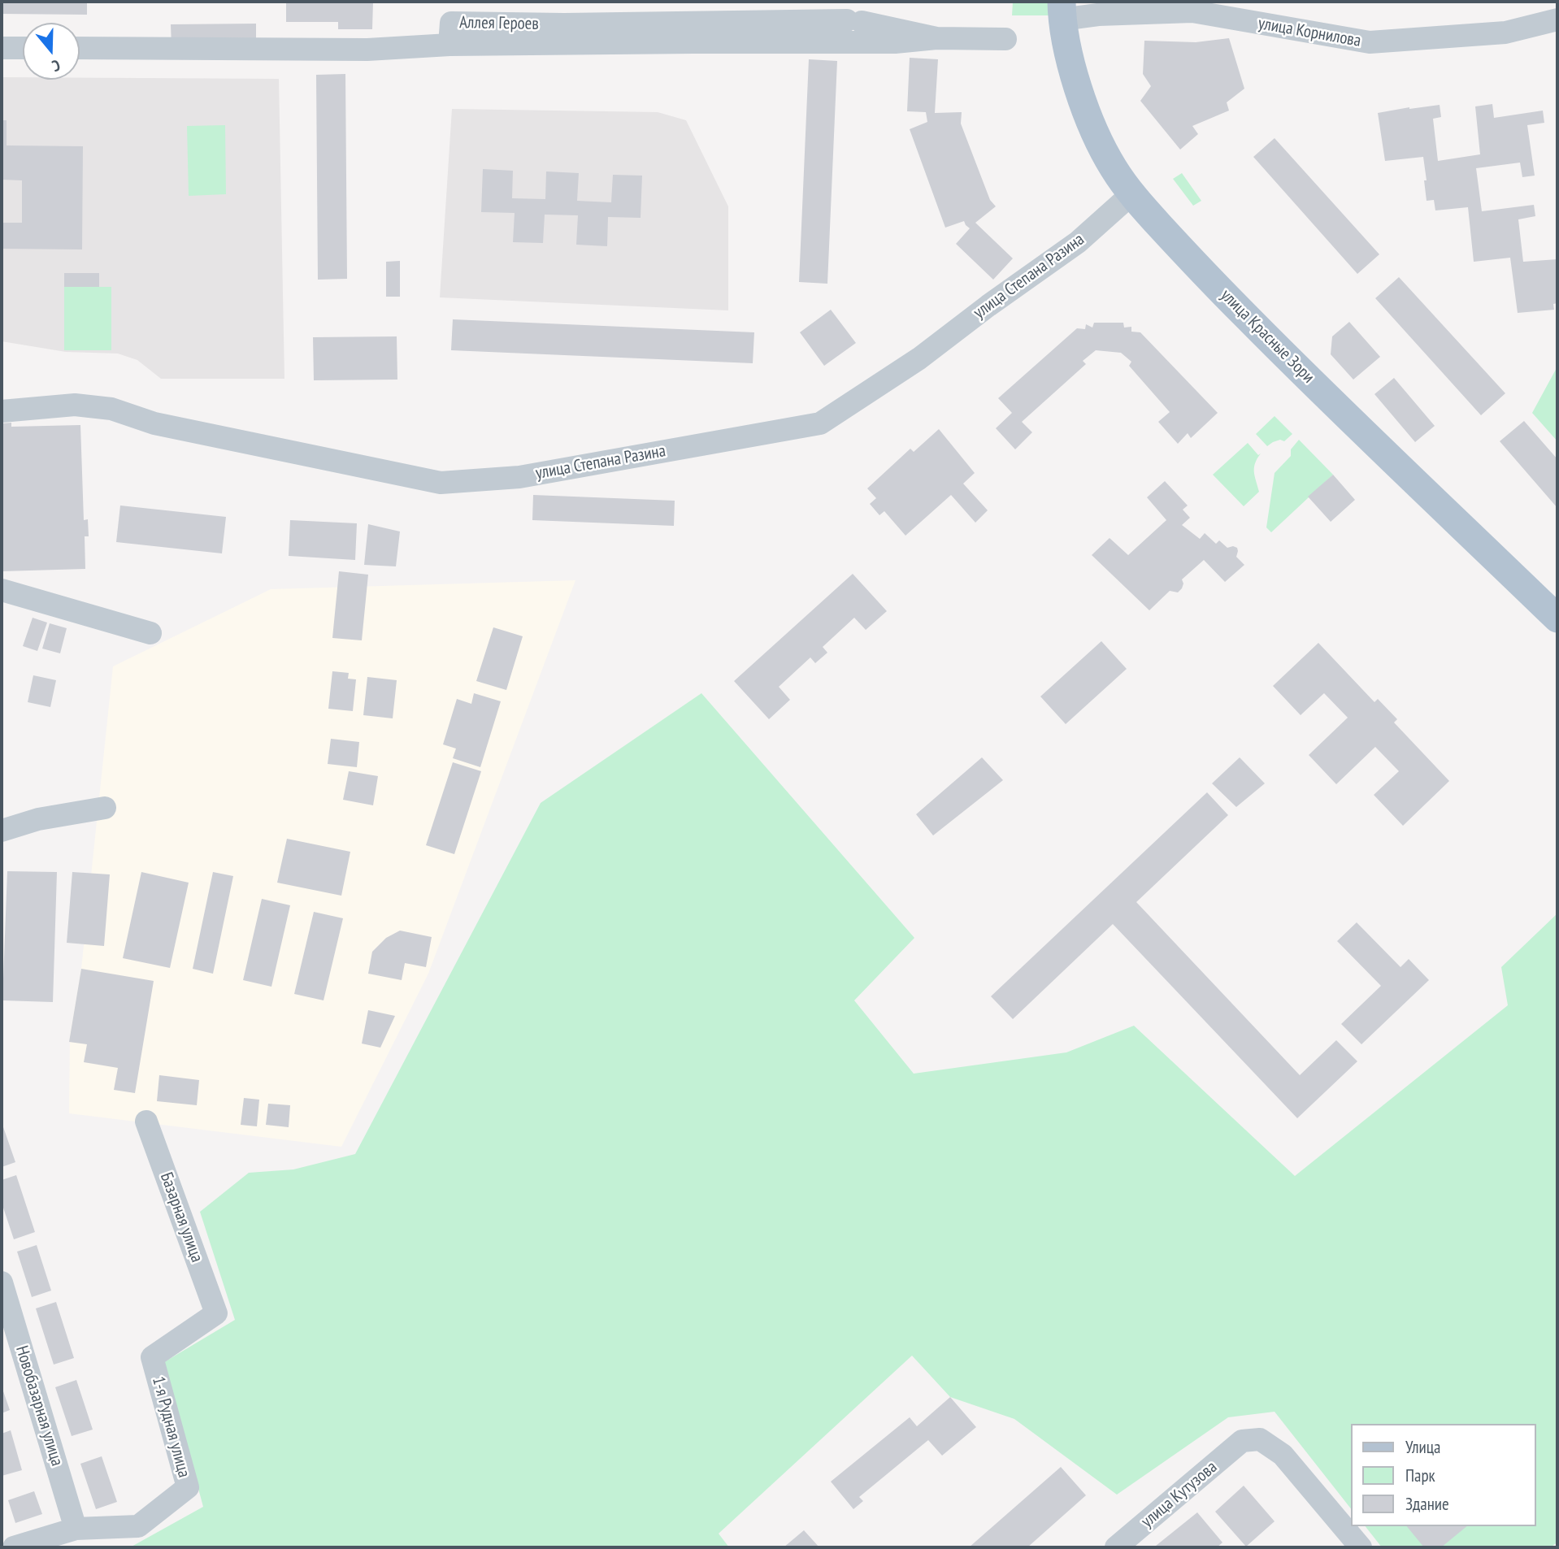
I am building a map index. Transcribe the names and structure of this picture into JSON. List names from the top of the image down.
{
  "streets": {
    "main road": ["улица Красные Зори"],
    "street": [
      "Аллея Героев",
      "улица Корнилова",
      "улица Степана Разина",
      "Базарная улица",
      "Новобазарная улица",
      "1-я Рудная улица",
      "улица Кутузова"
    ]
  },
  "crossings": [
    ["улица Корнилова", "улица Красные Зори"],
    ["улица Степана Разина", "улица Красные Зори"],
    ["Базарная улица", "1-я Рудная улица"],
    ["Новобазарная улица", "1-я Рудная улица"]
  ],
  "legend": ["Улица", "Парк", "Здание"],
  "north": "bottom"
}
